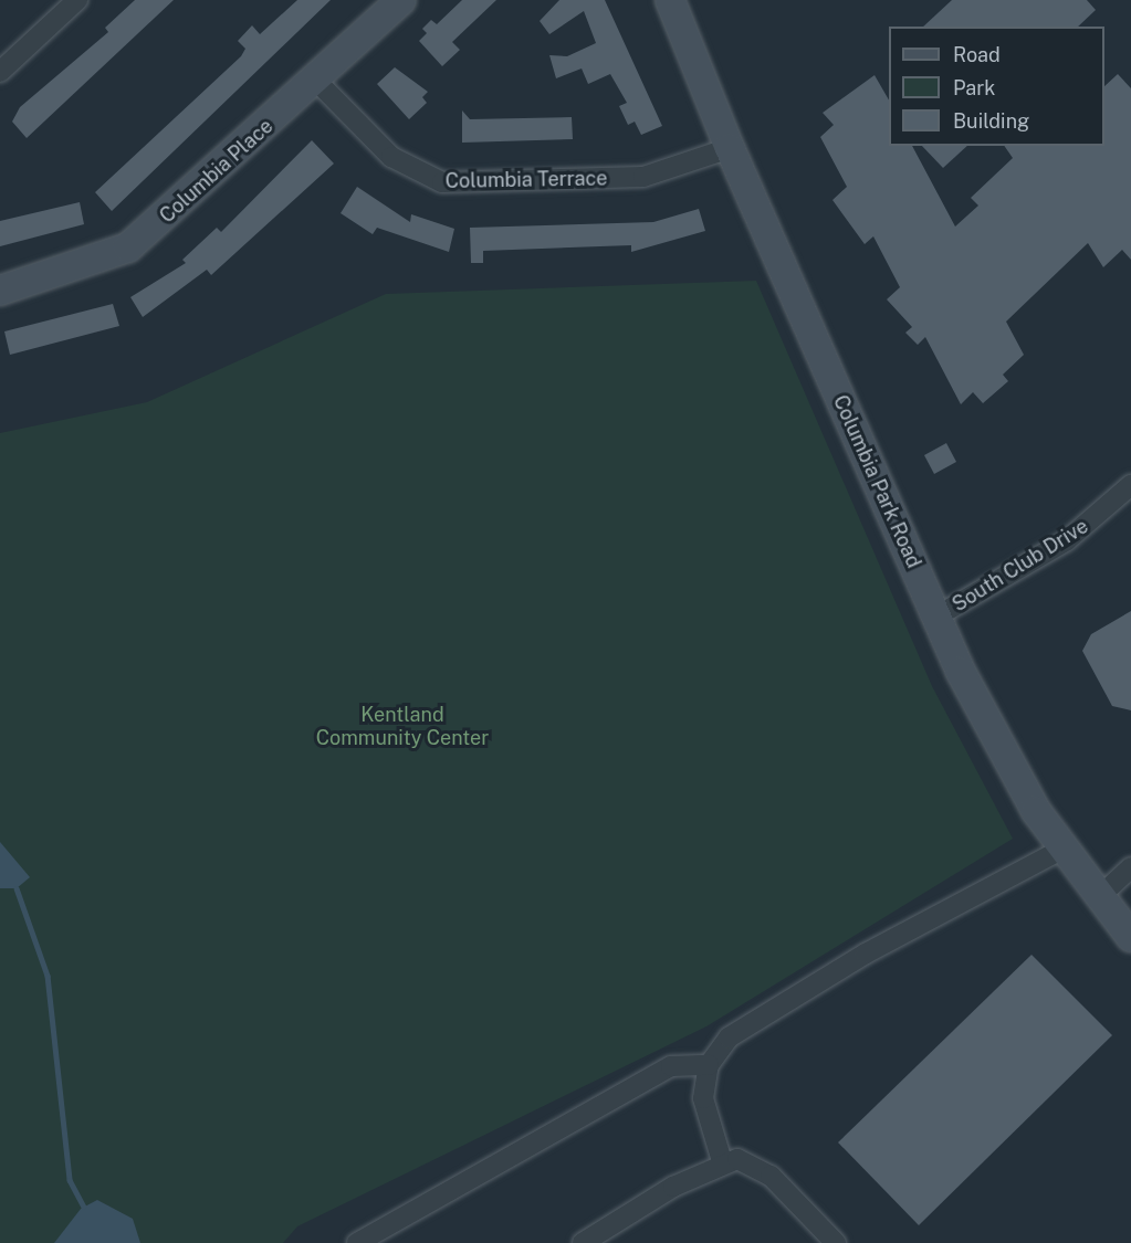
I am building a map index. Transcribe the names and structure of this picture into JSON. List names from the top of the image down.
{
  "streets": {
    "street": [
      "Columbia Place",
      "Columbia Terrace",
      "Columbia Park Road",
      "South Club Drive"
    ]
  },
  "crossings": [
    ["Columbia Place", "Columbia Terrace"],
    ["Columbia Terrace", "Columbia Park Road"],
    ["Columbia Park Road", "South Club Drive"]
  ],
  "parks": ["Kentland Community Center"],
  "legend": ["Road", "Park", "Building"]
}
